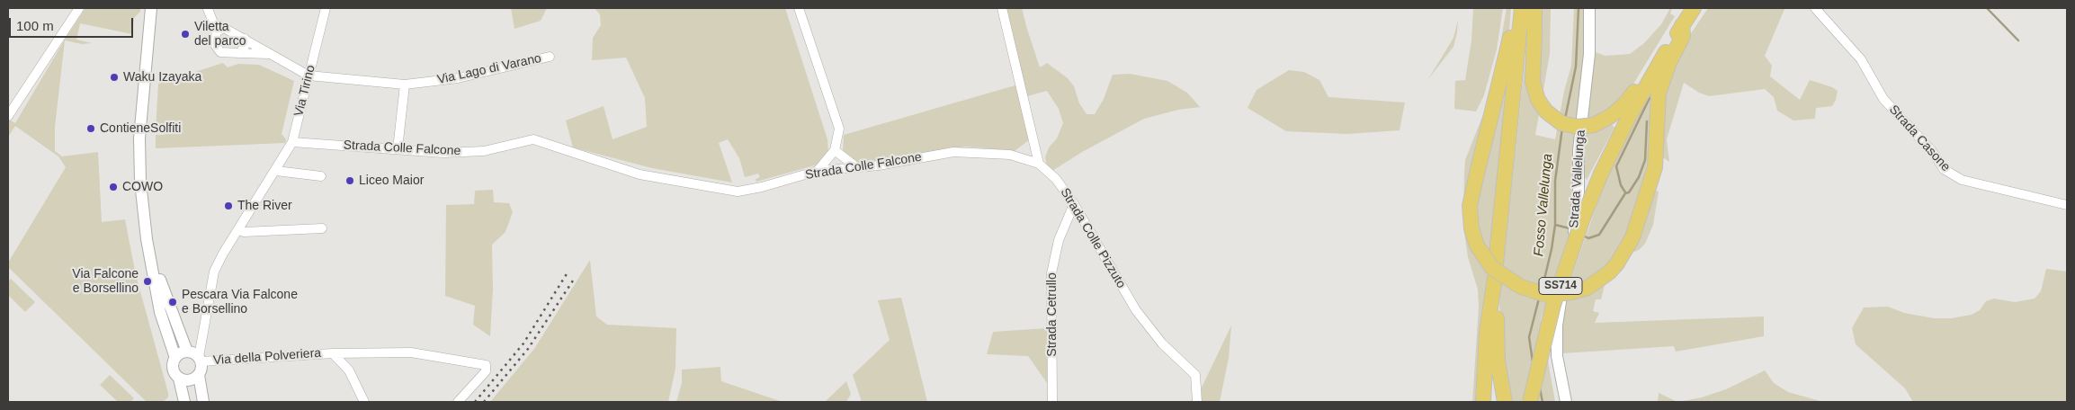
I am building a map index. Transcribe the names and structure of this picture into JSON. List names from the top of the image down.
{
  "streets": {
    "highway": ["SS714"],
    "street": [
      "Via Lago di Varano",
      "Via Tirino",
      "Strada Casone",
      "Strada Colle Falcone",
      "Strada Vallelunga",
      "Strada Colle Pizzuto",
      "Strada Cetrullo",
      "Via della Polveriera"
    ]
  },
  "crossings": [
    ["Via Lago di Varano", "Via Tirino"],
    ["Via Tirino", "Strada Colle Falcone"],
    ["Via Tirino", "Via della Polveriera"],
    ["Strada Colle Falcone", "Strada Colle Pizzuto"],
    ["Strada Colle Pizzuto", "Strada Cetrullo"]
  ],
  "water": ["Fosso Vallelunga"],
  "places": [
    "Viletta del parco",
    "Waku Izayaka",
    "ContieneSolfiti",
    "Liceo Maior",
    "COWO",
    "The River",
    "Via Falcone e Borsellino",
    "Pescara Via Falcone e Borsellino"
  ],
  "scale_bar": "100 m"
}
